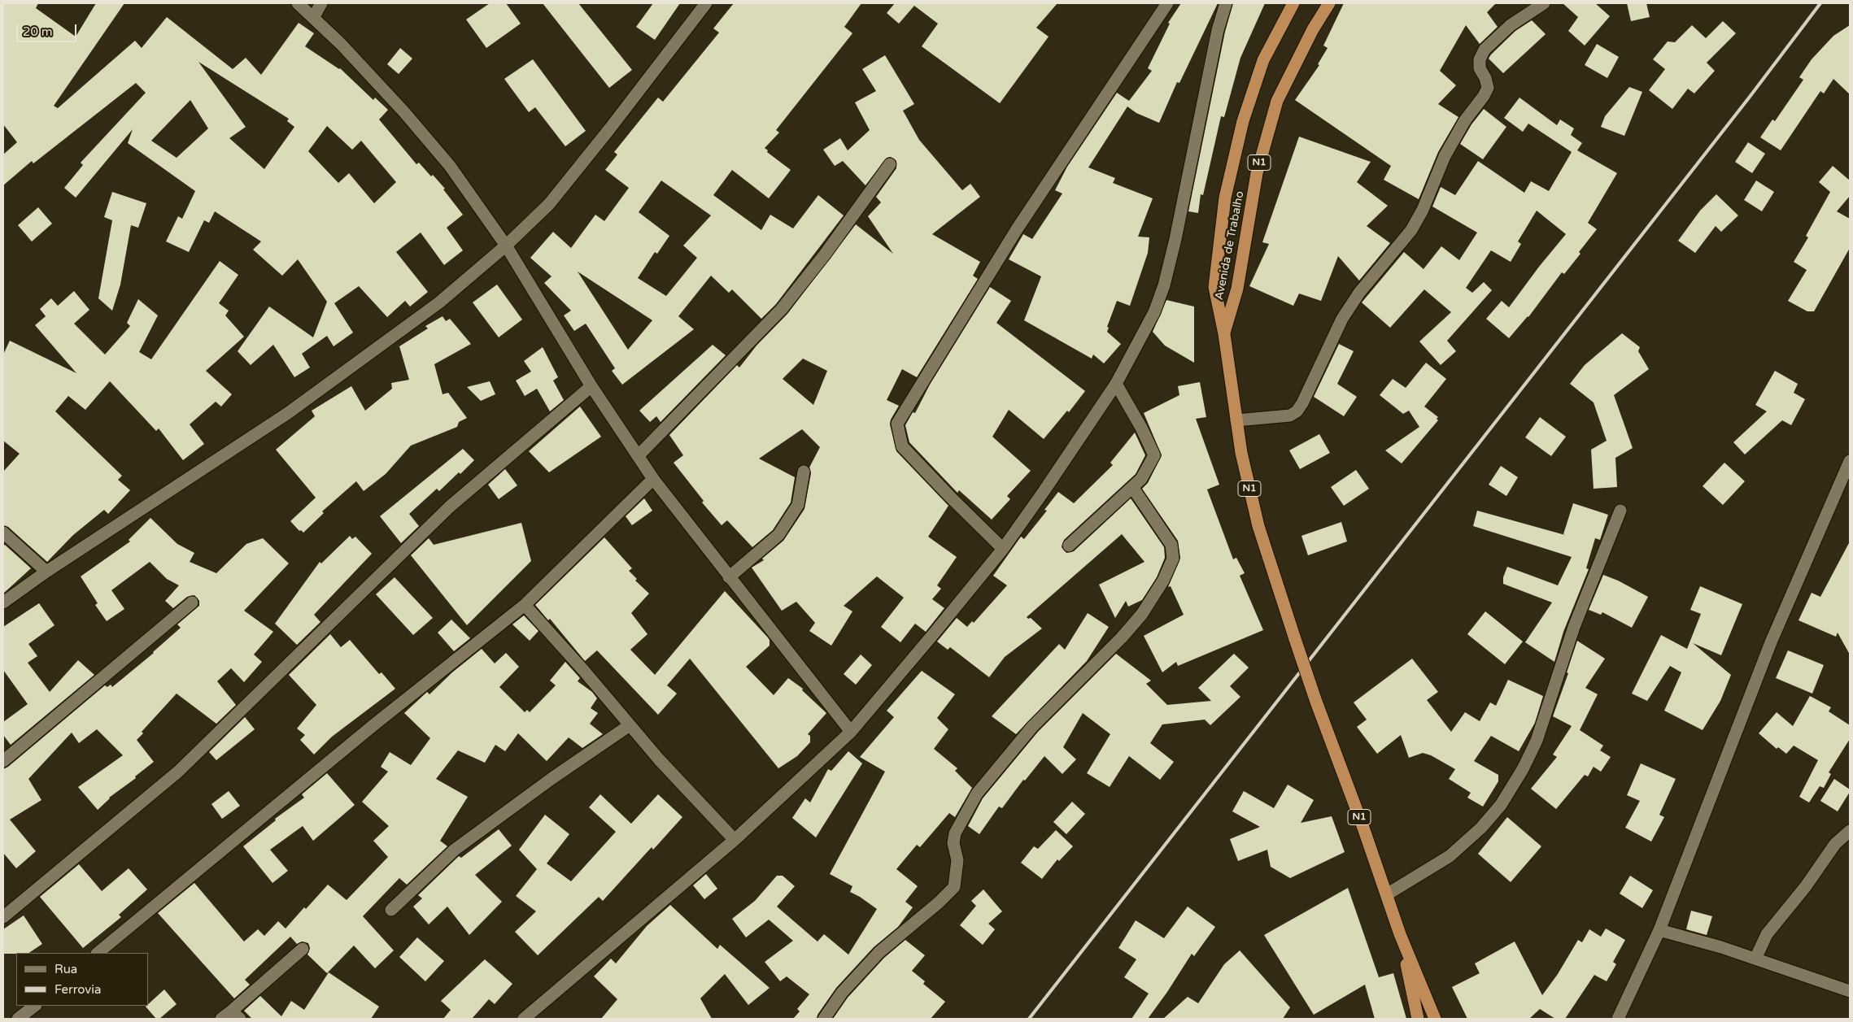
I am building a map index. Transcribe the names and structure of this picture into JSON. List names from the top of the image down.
{
  "streets": {
    "highway": ["N1", "Avenida de Trabalho"]
  },
  "crossings": [
    ["N1", "Avenida de Trabalho"]
  ],
  "legend": ["Rua", "Ferrovia"],
  "scale_bar": "20 m"
}
